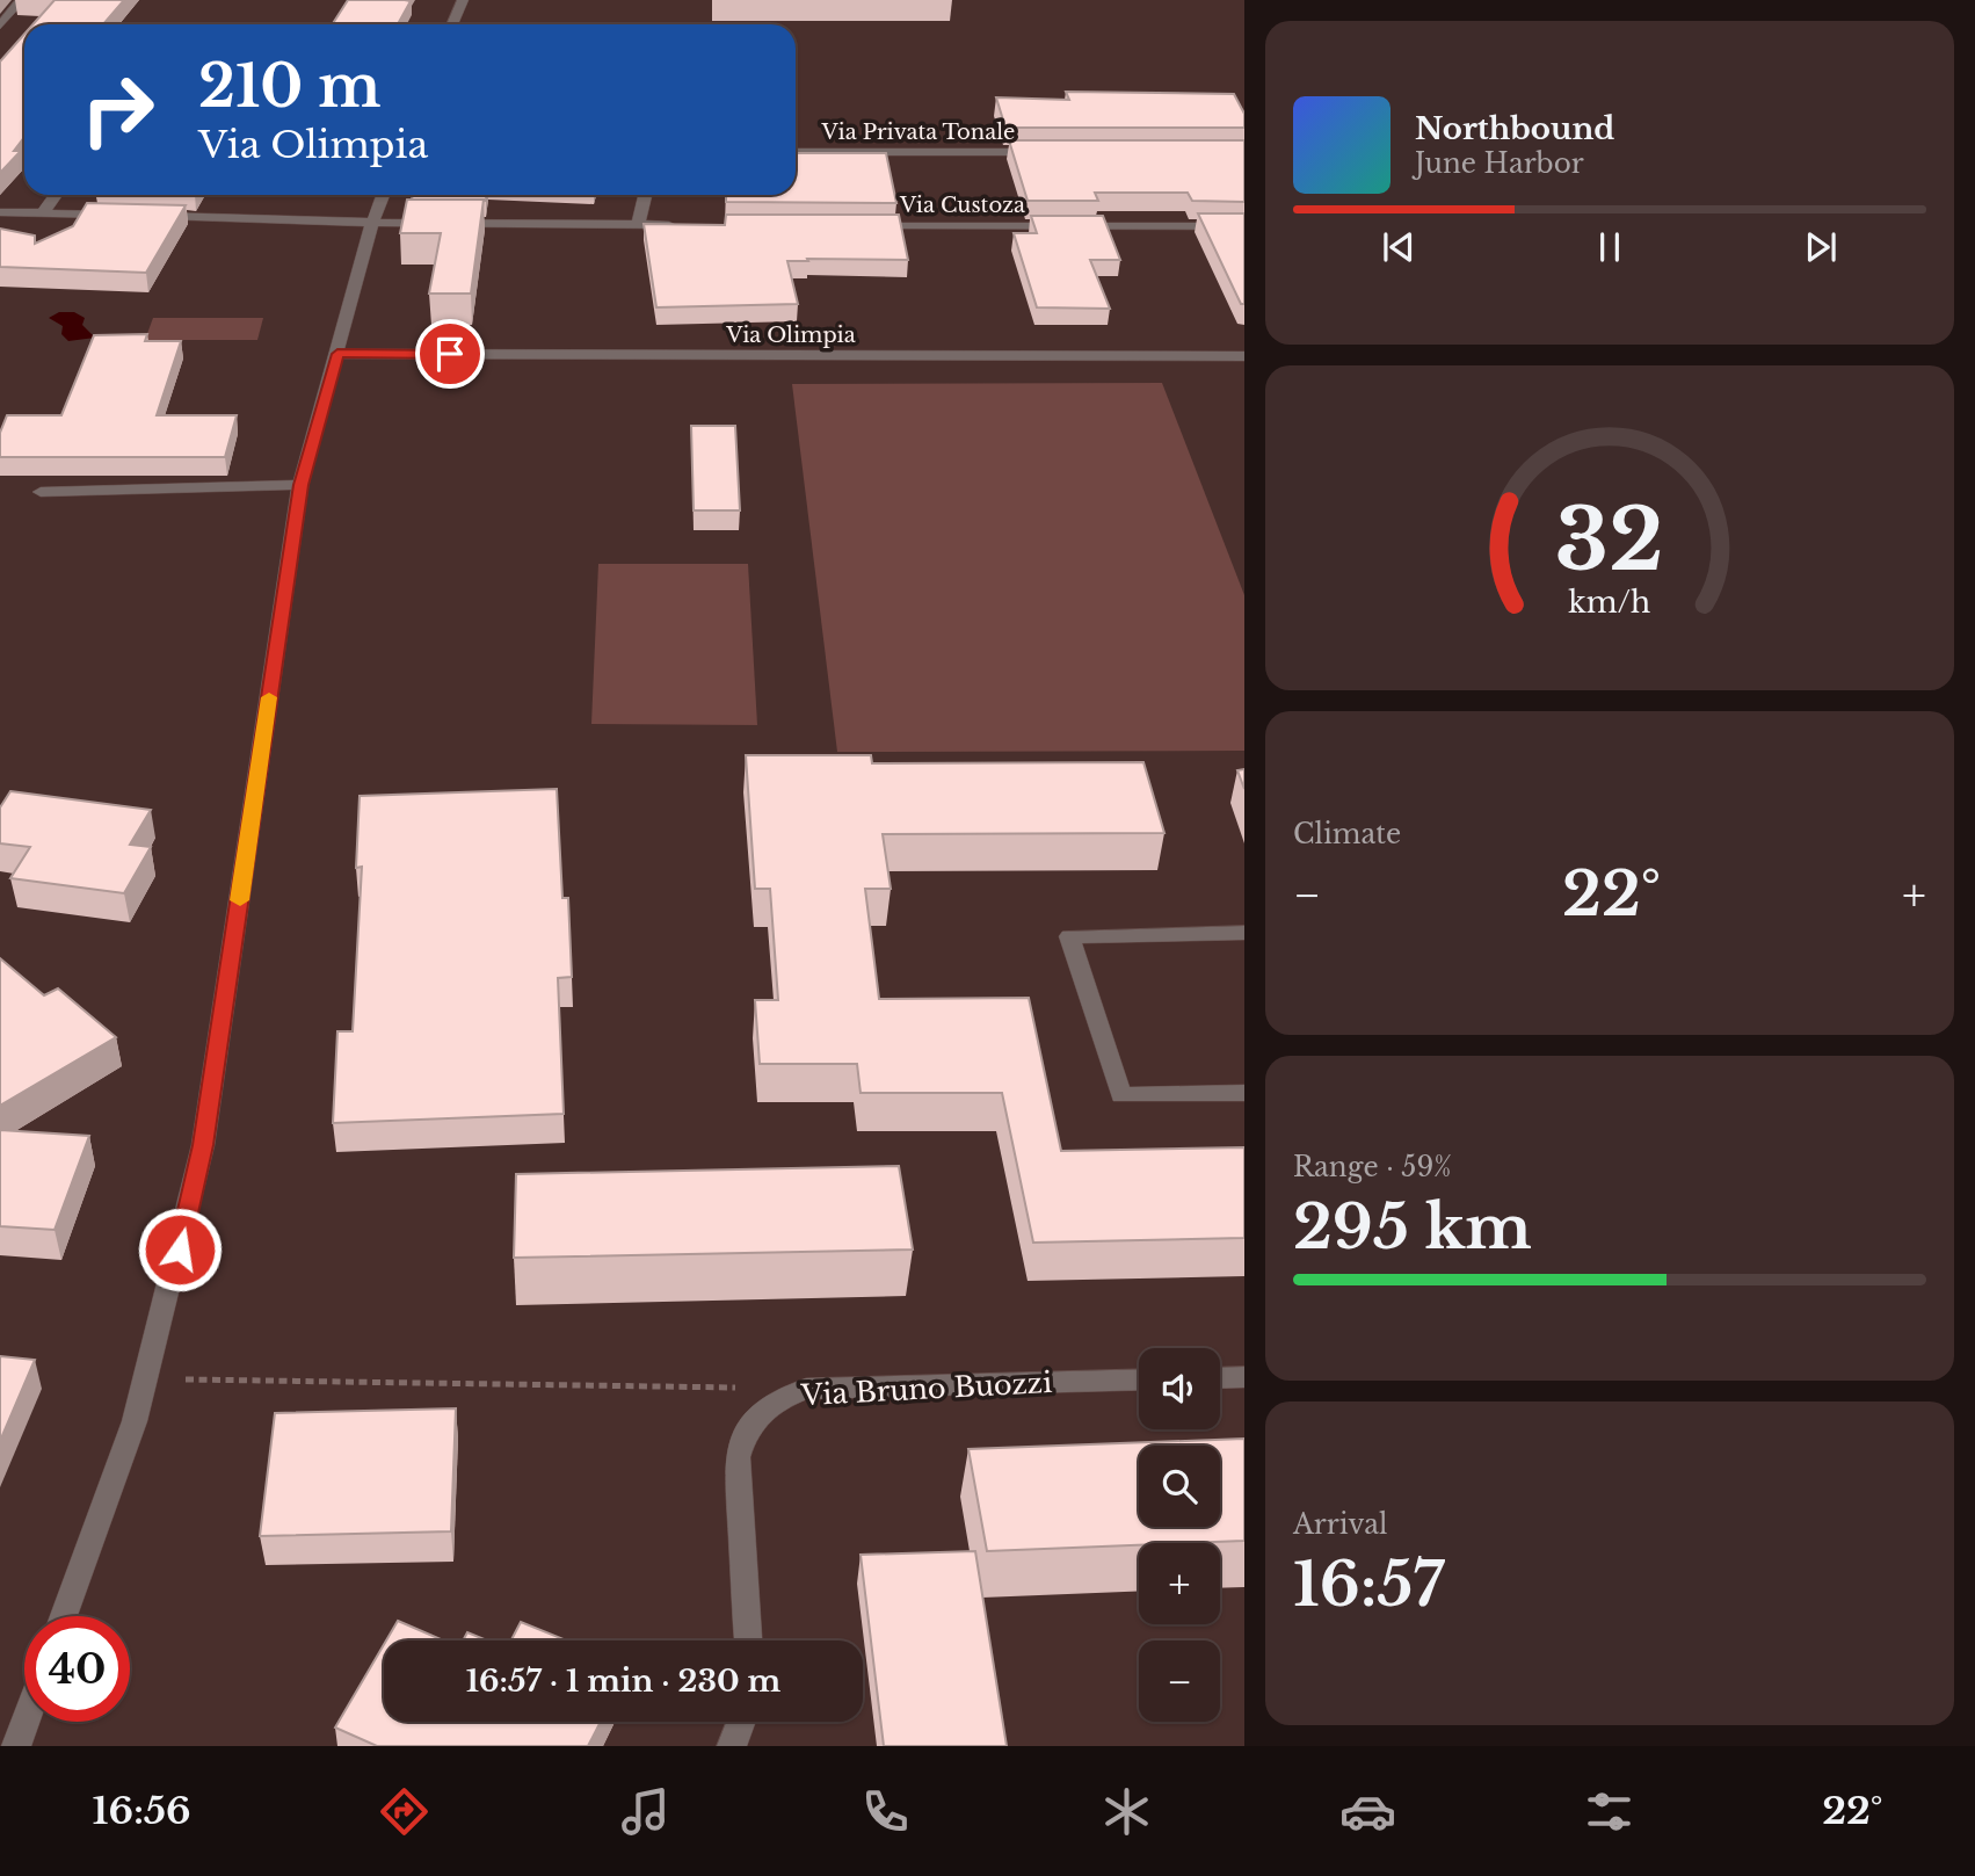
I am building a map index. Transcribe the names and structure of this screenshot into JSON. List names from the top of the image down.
{
  "streets": {
    "street": [
      "Via Privata Tonale",
      "Via Custoza",
      "Via Olimpia",
      "Via Bruno Buozzi"
    ]
  },
  "page": {
    "turn": ["210 m", "Via Olimpia"],
    "song": ["Northbound", "June Harbor"],
    "tile": [
      "Climate",
      ["Range · 59%", "295 km"],
      ["Arrival", "16:57"]
    ],
    "heat": ["−", "22°", "+"],
    "map_buttons": ["+", "−"],
    "limit": "40",
    "trip": "16:57 · 1 min · 230 m",
    "tabs": ["16:56", "22°"],
    "gauge": ["32", "km/h"]
  }
}
